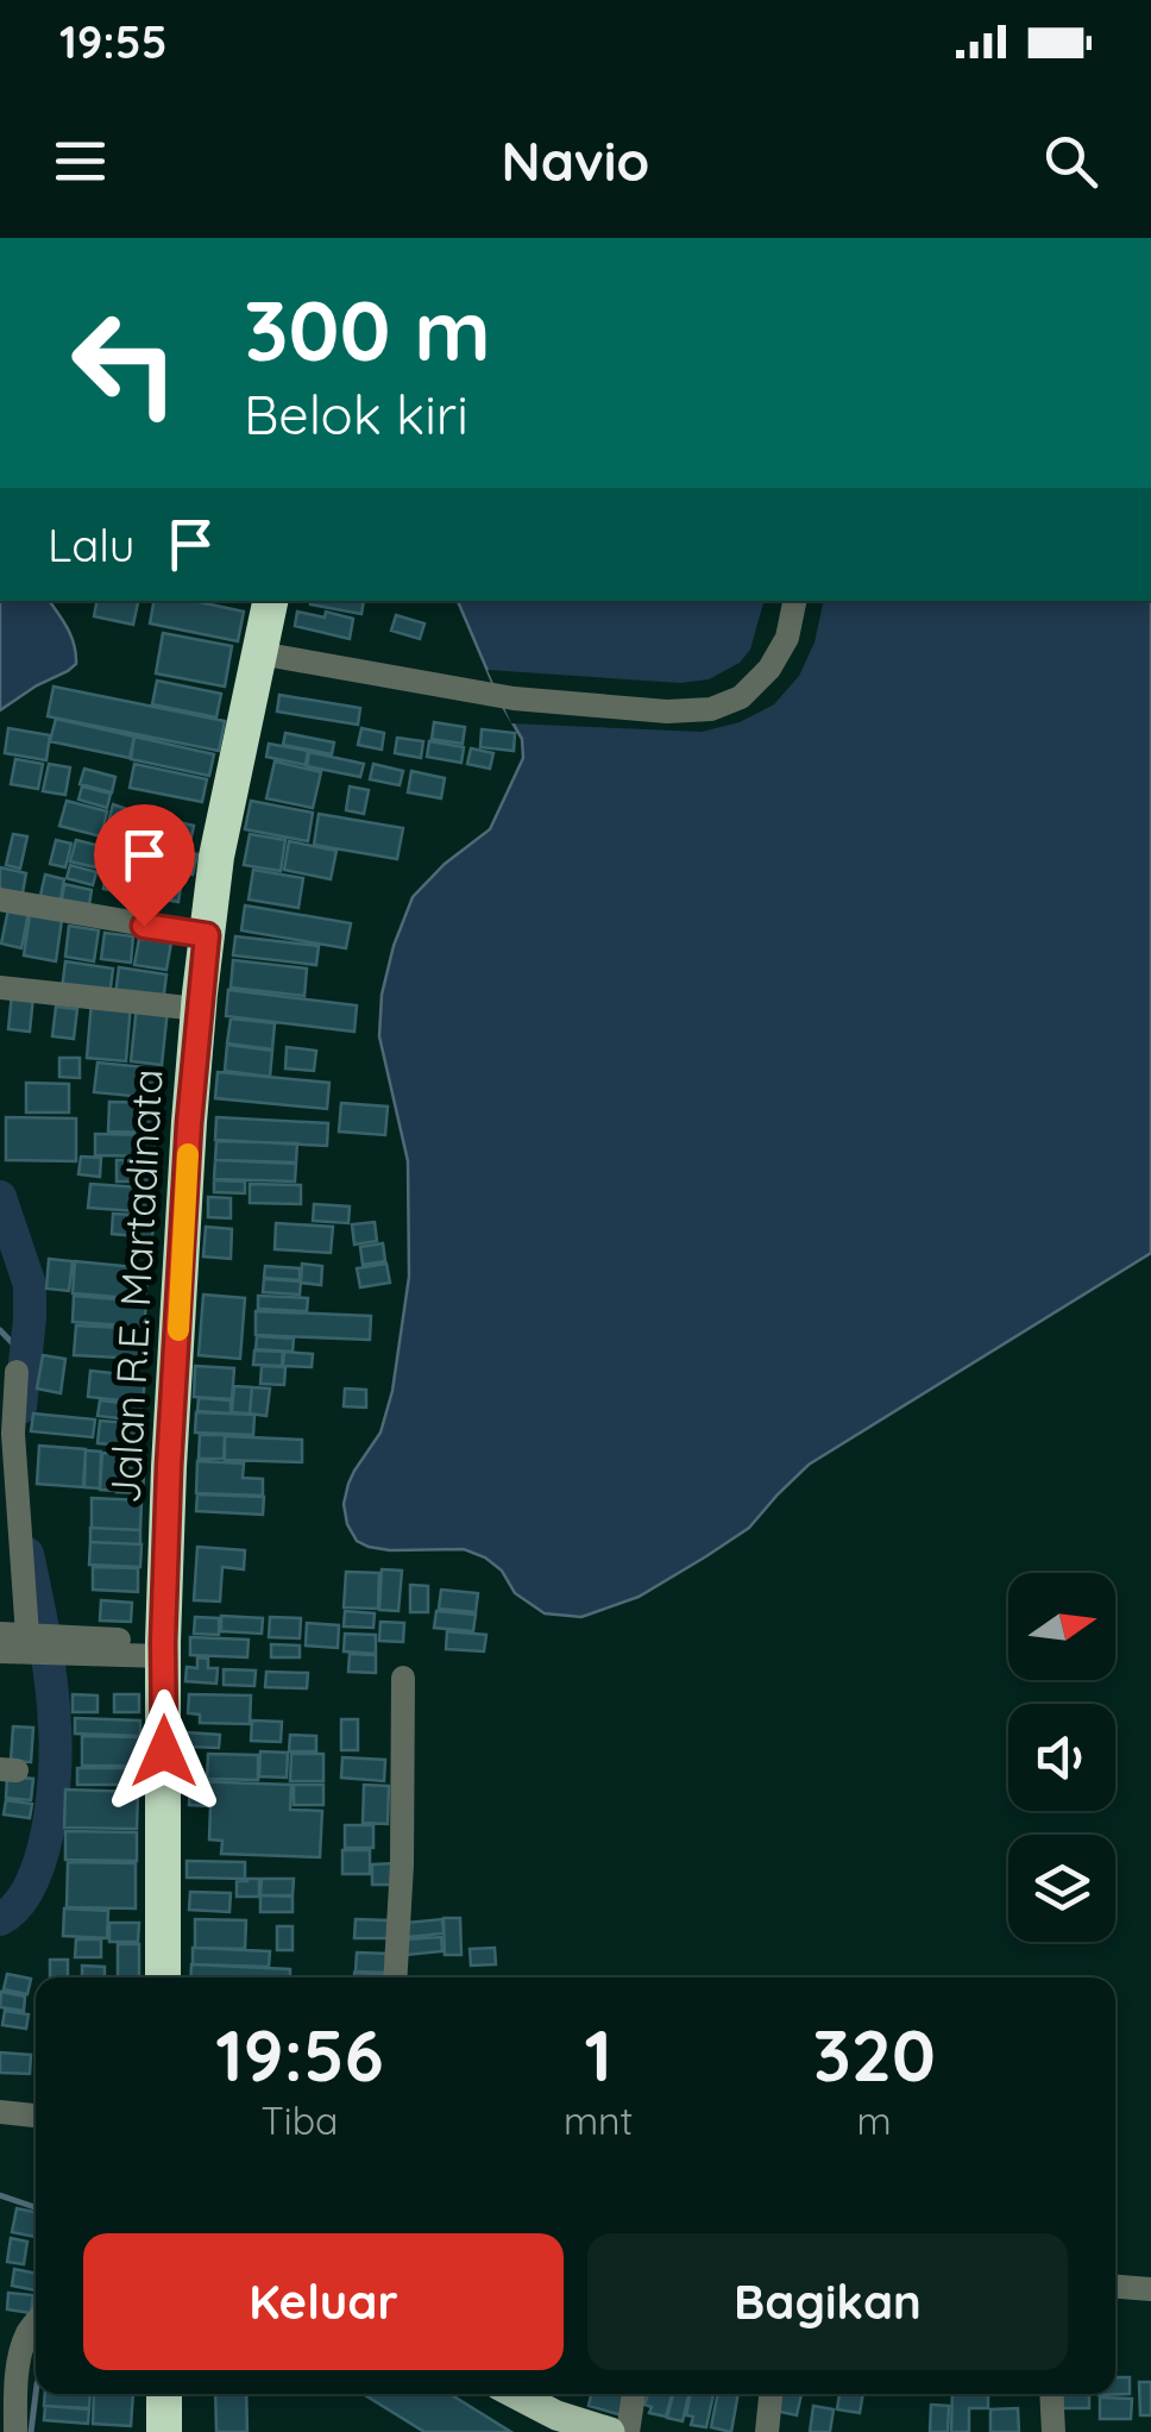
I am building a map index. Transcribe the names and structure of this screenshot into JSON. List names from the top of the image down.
{
  "streets": {
    "highway": ["Jalan R.E. Martadinata"]
  },
  "north": "right",
  "page": {
    "status": "19:55",
    "header": "Navio",
    "turn": ["300 m", "Belok kiri"],
    "then": "Lalu",
    "eta": [
      "19:56",
      "Tiba",
      "1",
      "mnt",
      "320",
      "m"
    ],
    "buttons": ["Keluar", "Bagikan"]
  }
}
